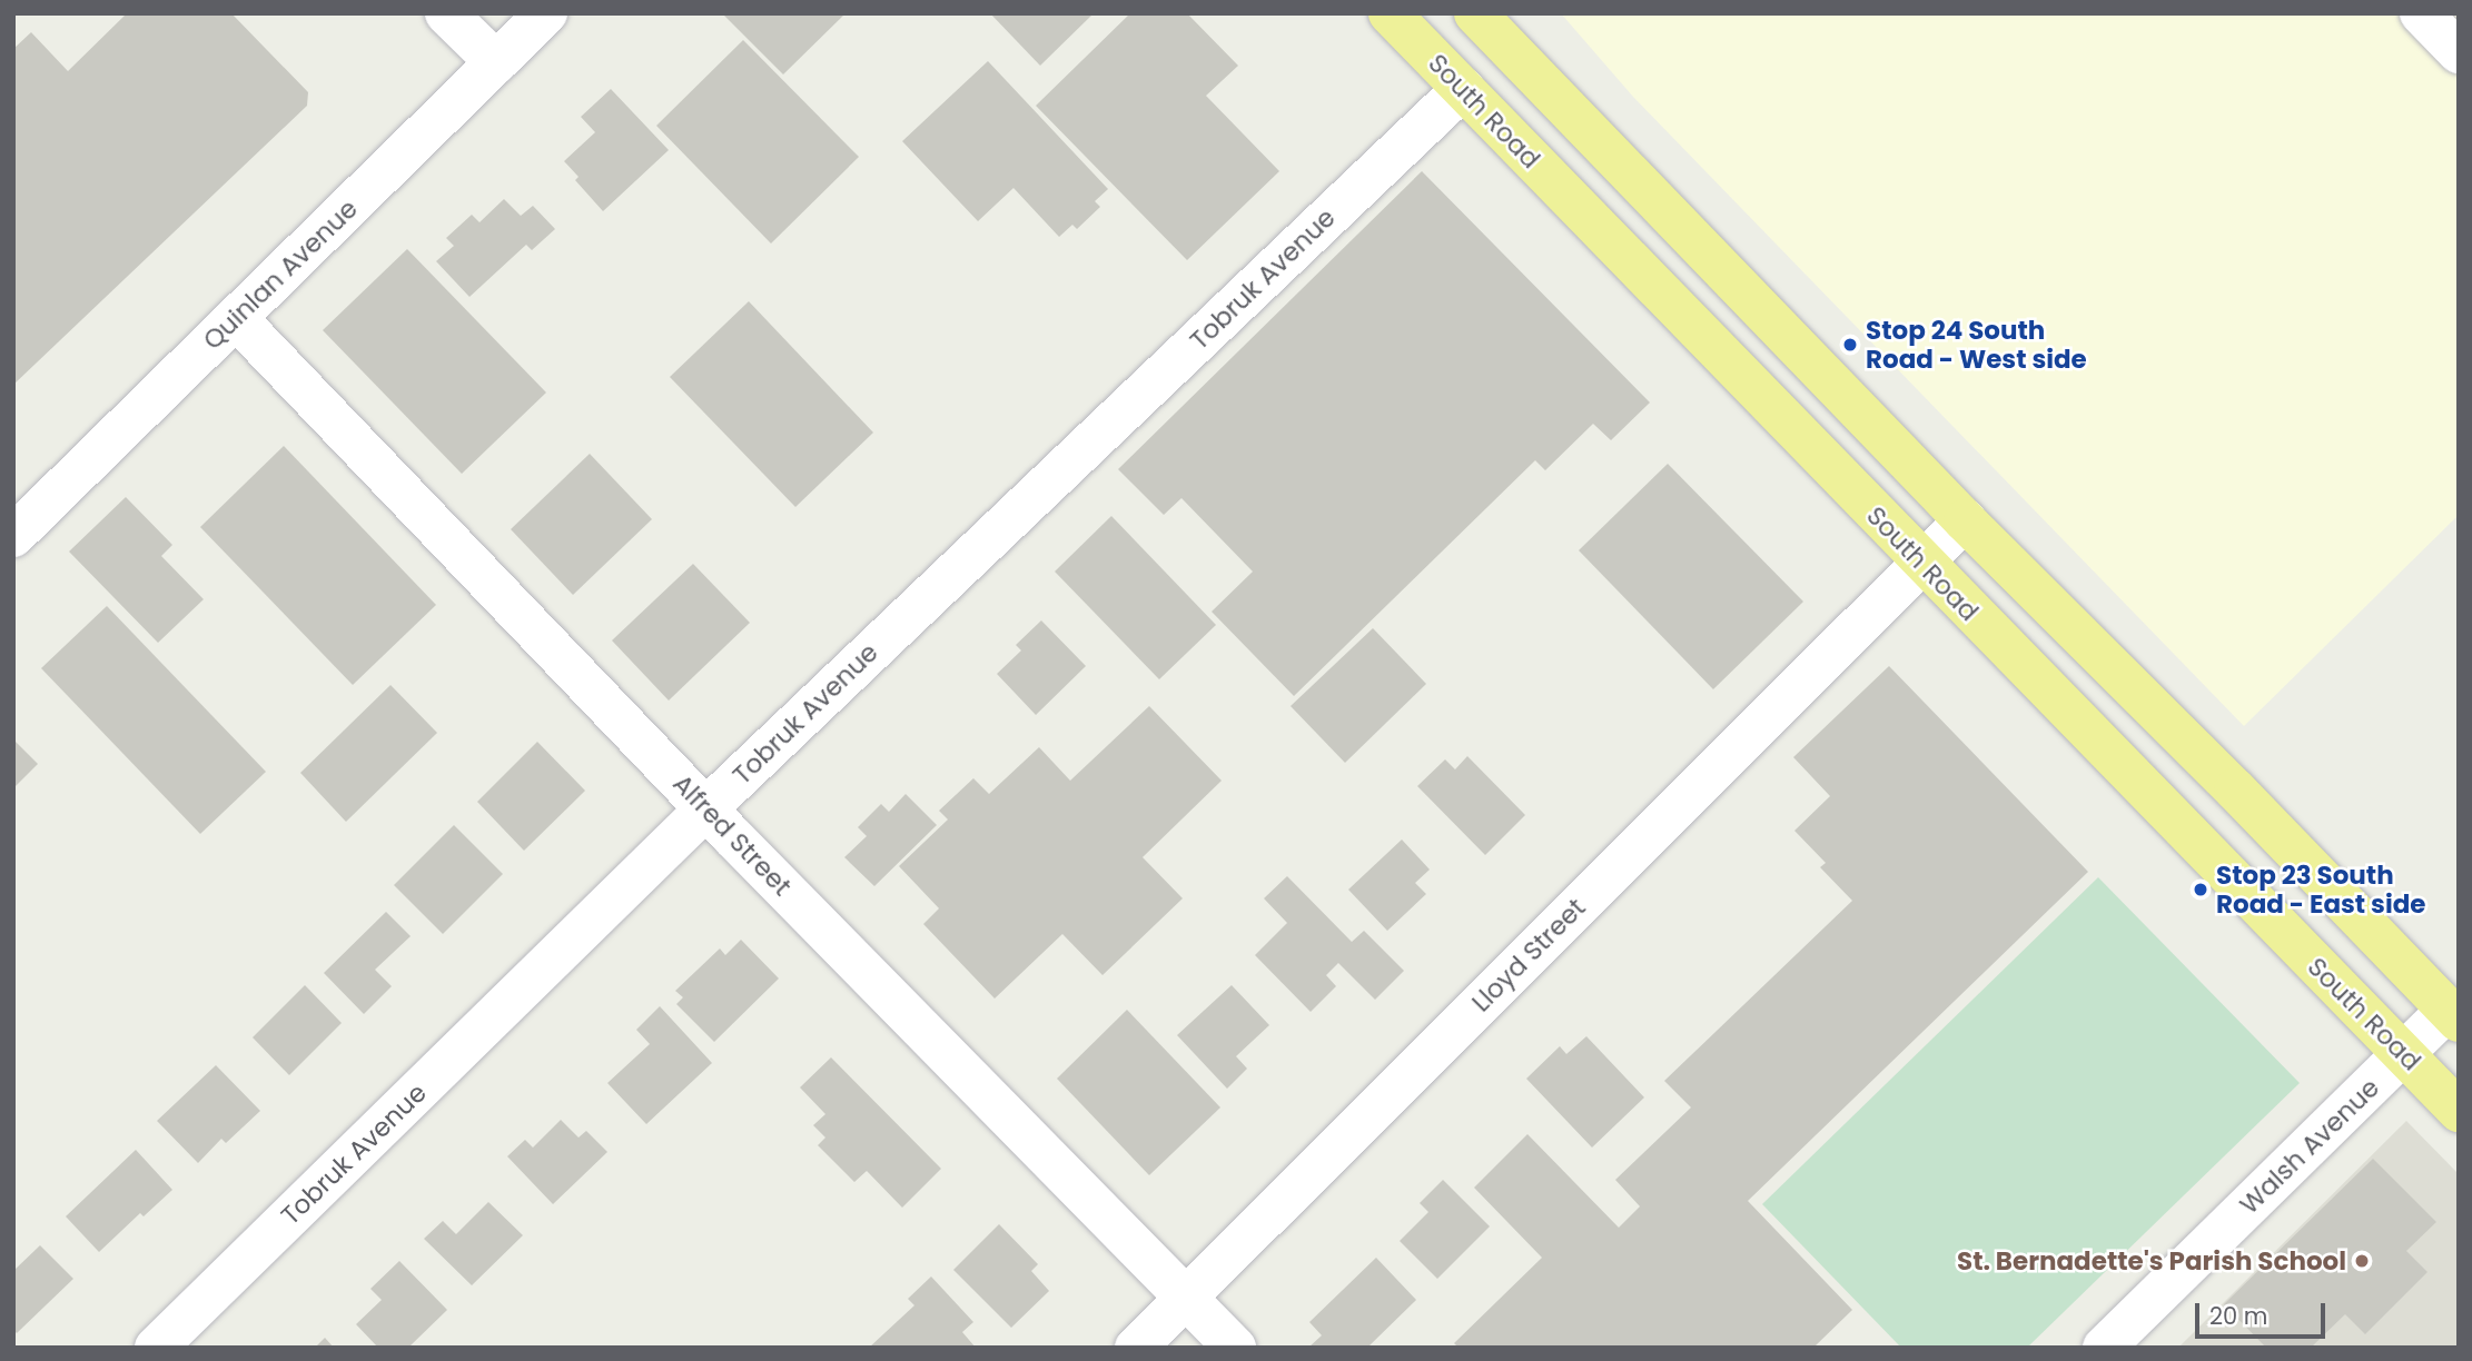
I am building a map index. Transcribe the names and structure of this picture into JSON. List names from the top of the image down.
{
  "streets": {
    "highway": ["South Road"],
    "street": [
      "Quinlan Avenue",
      "Tobruk Avenue",
      "Alfred Street",
      "Lloyd Street",
      "Walsh Avenue"
    ]
  },
  "crossings": [
    ["South Road", "Tobruk Avenue"],
    ["South Road", "Lloyd Street"],
    ["South Road", "Walsh Avenue"],
    ["Quinlan Avenue", "Alfred Street"],
    ["Tobruk Avenue", "Alfred Street"],
    ["Alfred Street", "Lloyd Street"]
  ],
  "places": ["Stop 24 South Road - West side", "Stop 23 South Road - East side", "St. Bernadette's Parish School"],
  "scale_bar": "20 m"
}
